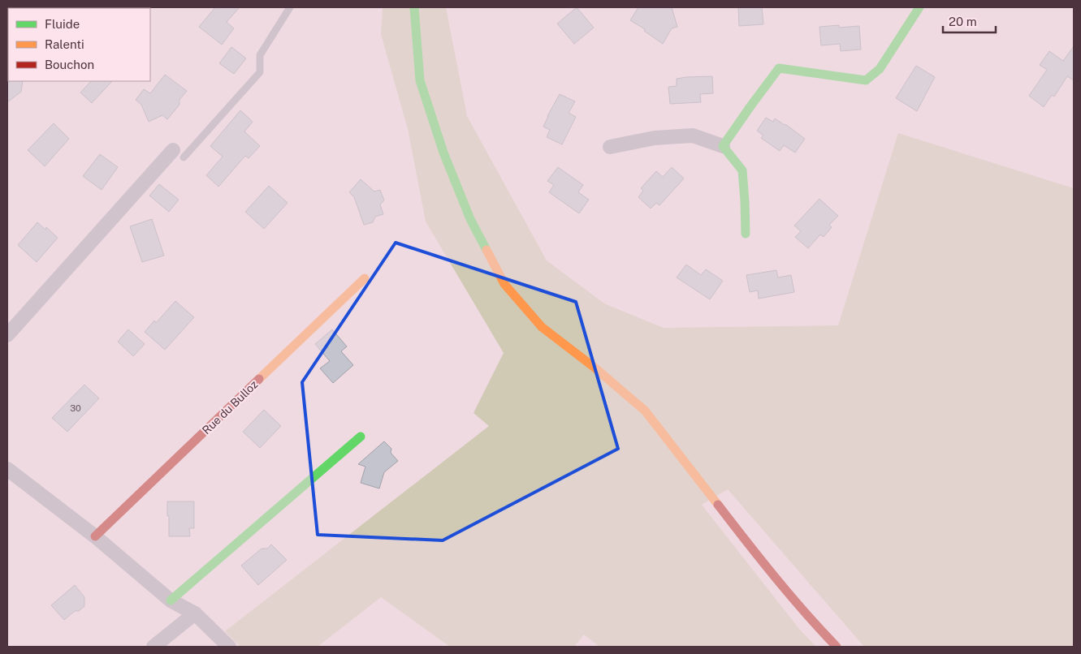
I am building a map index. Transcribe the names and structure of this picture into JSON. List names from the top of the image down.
{
  "streets": {
    "street": ["Rue du Bulloz"]
  },
  "house_numbers": ["30"],
  "legend": ["Fluide", "Ralenti", "Bouchon"],
  "scale_bar": "20 m"
}
